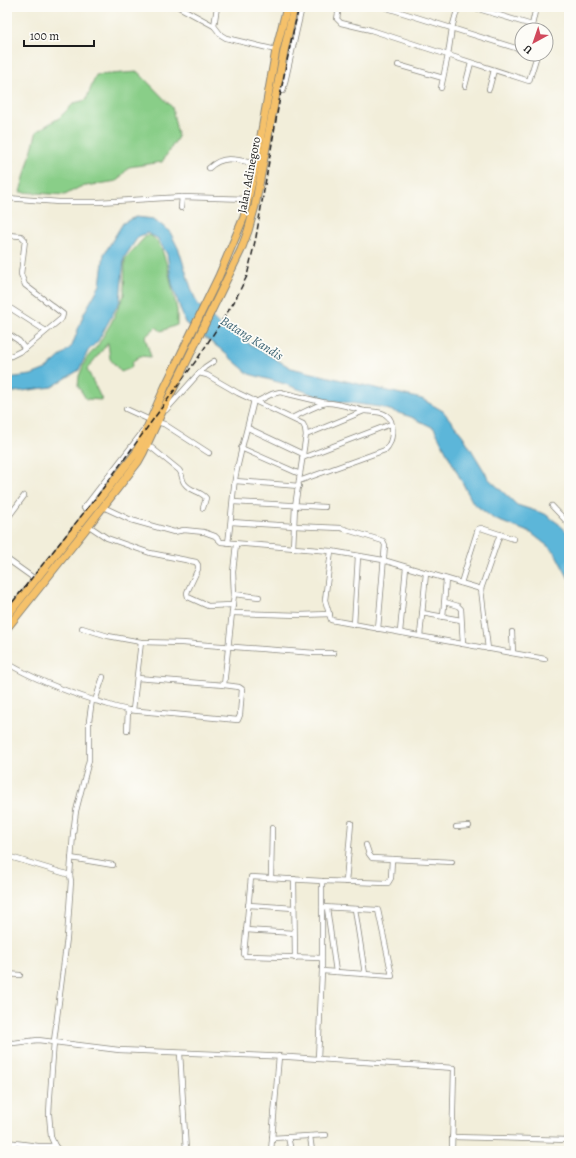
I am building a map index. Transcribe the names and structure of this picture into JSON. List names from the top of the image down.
{
  "streets": {
    "highway": ["Jalan Adinegoro"]
  },
  "water": ["Batang Kandis"],
  "scale_bar": "100 m",
  "north": "bottom left"
}
